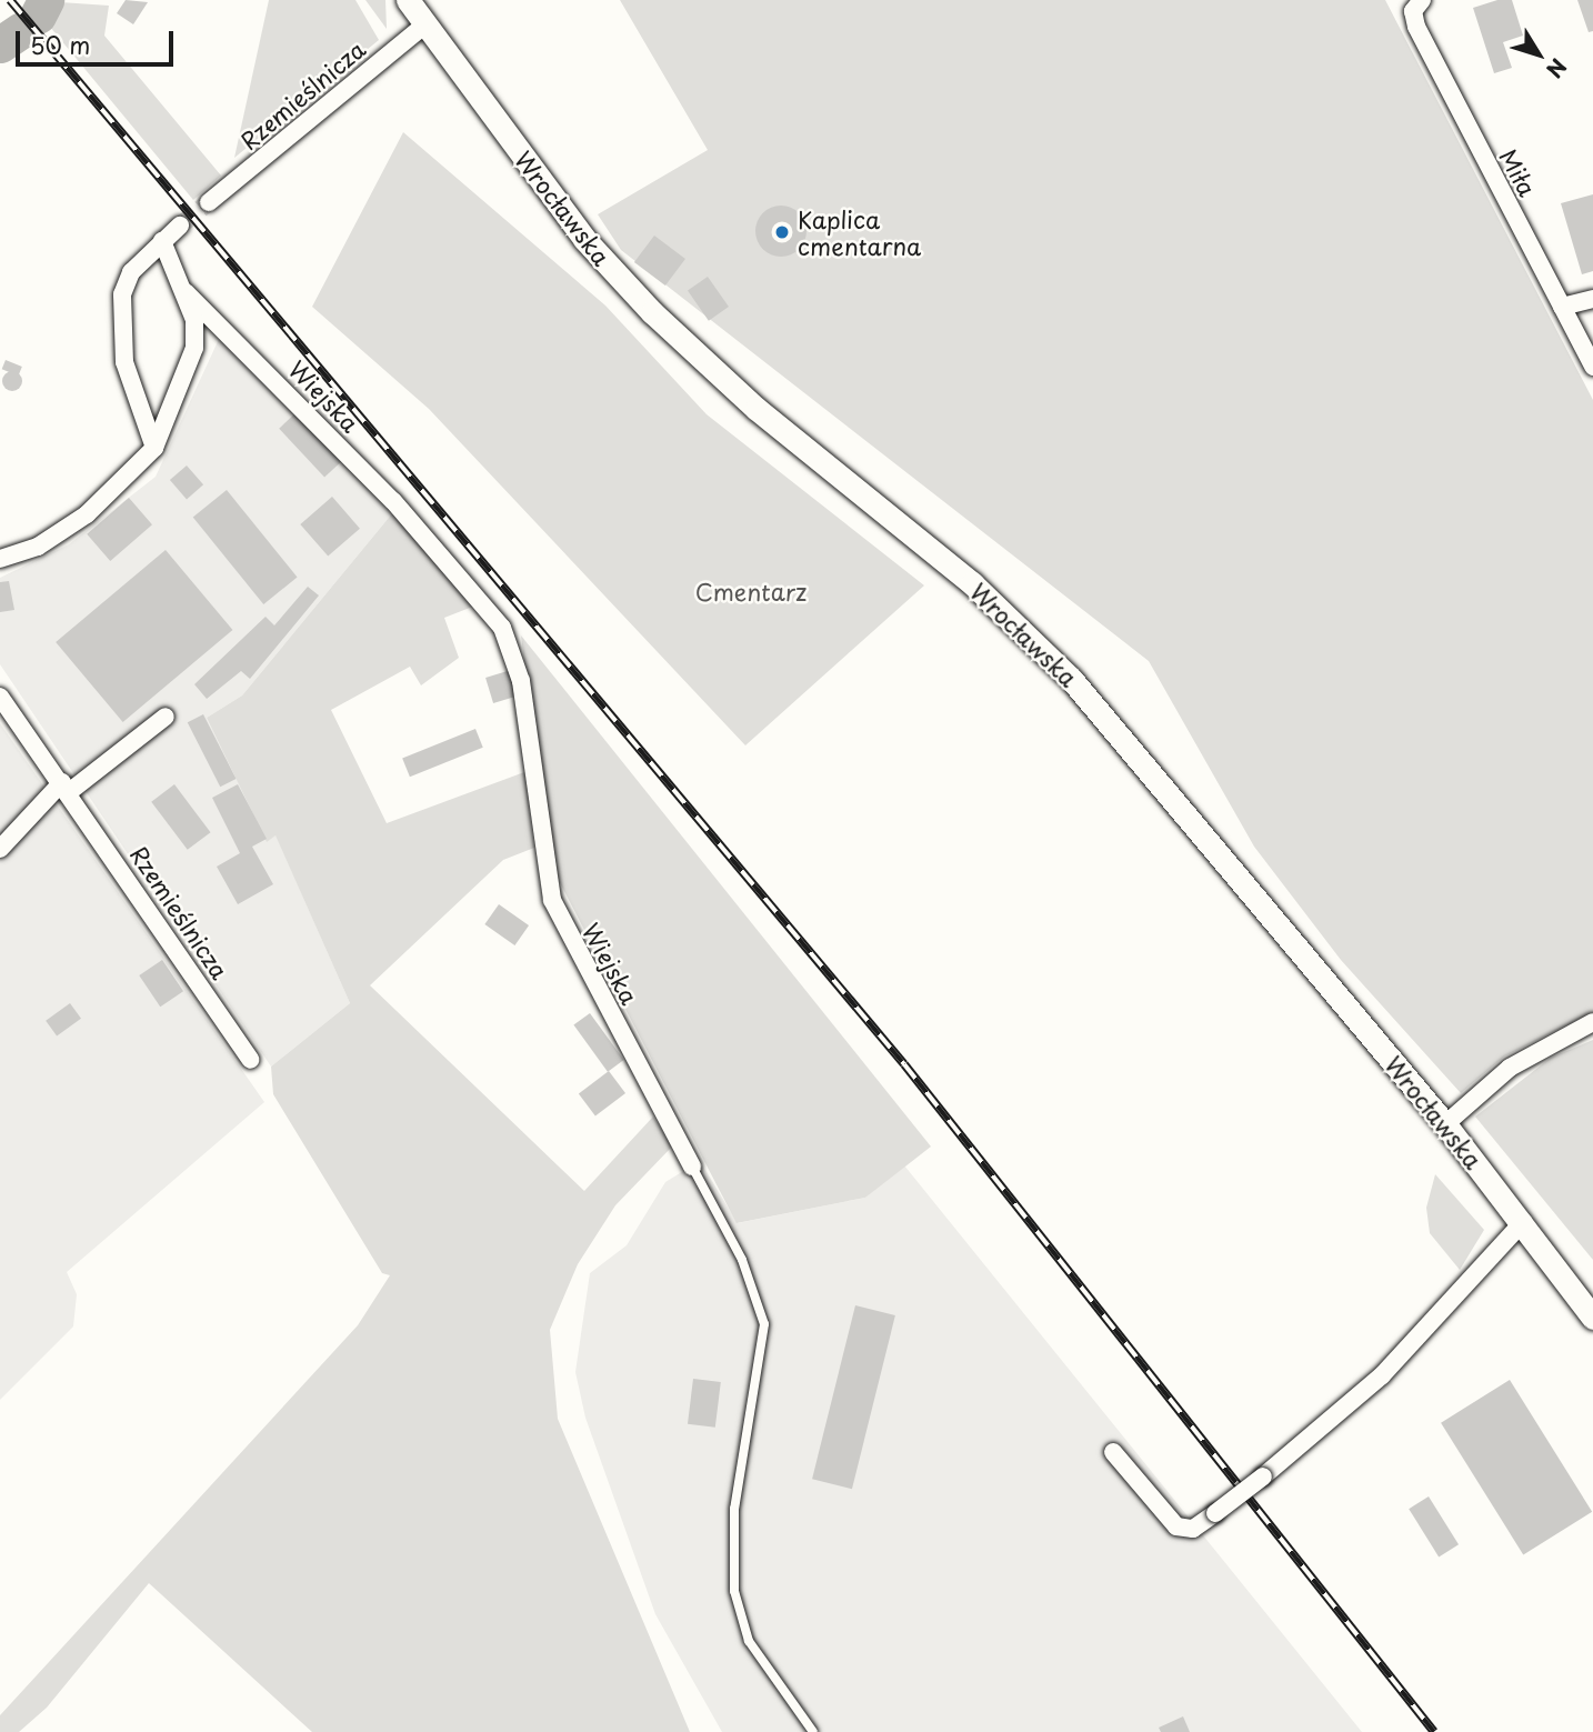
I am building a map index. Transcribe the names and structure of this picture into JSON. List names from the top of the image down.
{
  "streets": {
    "main road": ["Wrocławska"],
    "street": ["Rzemieślnicza", "Miła", "Wiejska"]
  },
  "crossings": [
    ["Rzemieślnicza", "Wrocławska"]
  ],
  "parks": ["Cmentarz"],
  "places": ["Kaplica cmentarna"],
  "scale_bar": "50 m",
  "north": "bottom right"
}
